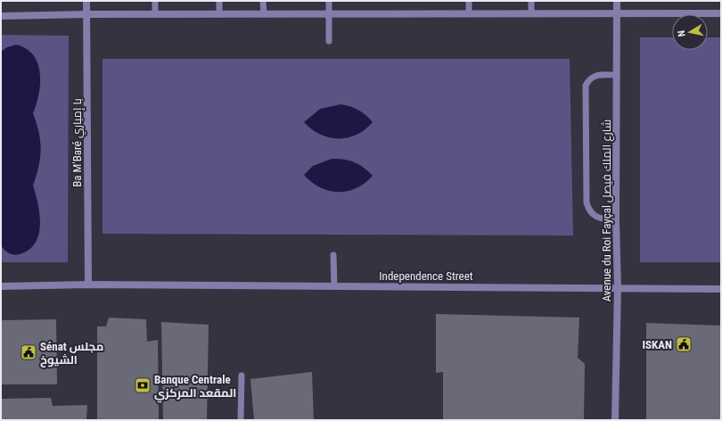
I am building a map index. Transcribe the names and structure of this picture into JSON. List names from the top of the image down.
{
  "streets": {
    "street": ["Ba M'Baré با إمباري", "Avenue du Roi Fayçal شارع الملك فيصل", "Independence Street"]
  },
  "crossings": [
    ["Ba M'Baré با إمباري", "Independence Street"],
    ["Avenue du Roi Fayçal شارع الملك فيصل", "Independence Street"]
  ],
  "places": {
    "public building": ["ISKAN", "Sénat مجلس الشيوخ"],
    "bank": ["Banque Centrale المقعد المركزي"]
  },
  "north": "left"
}
